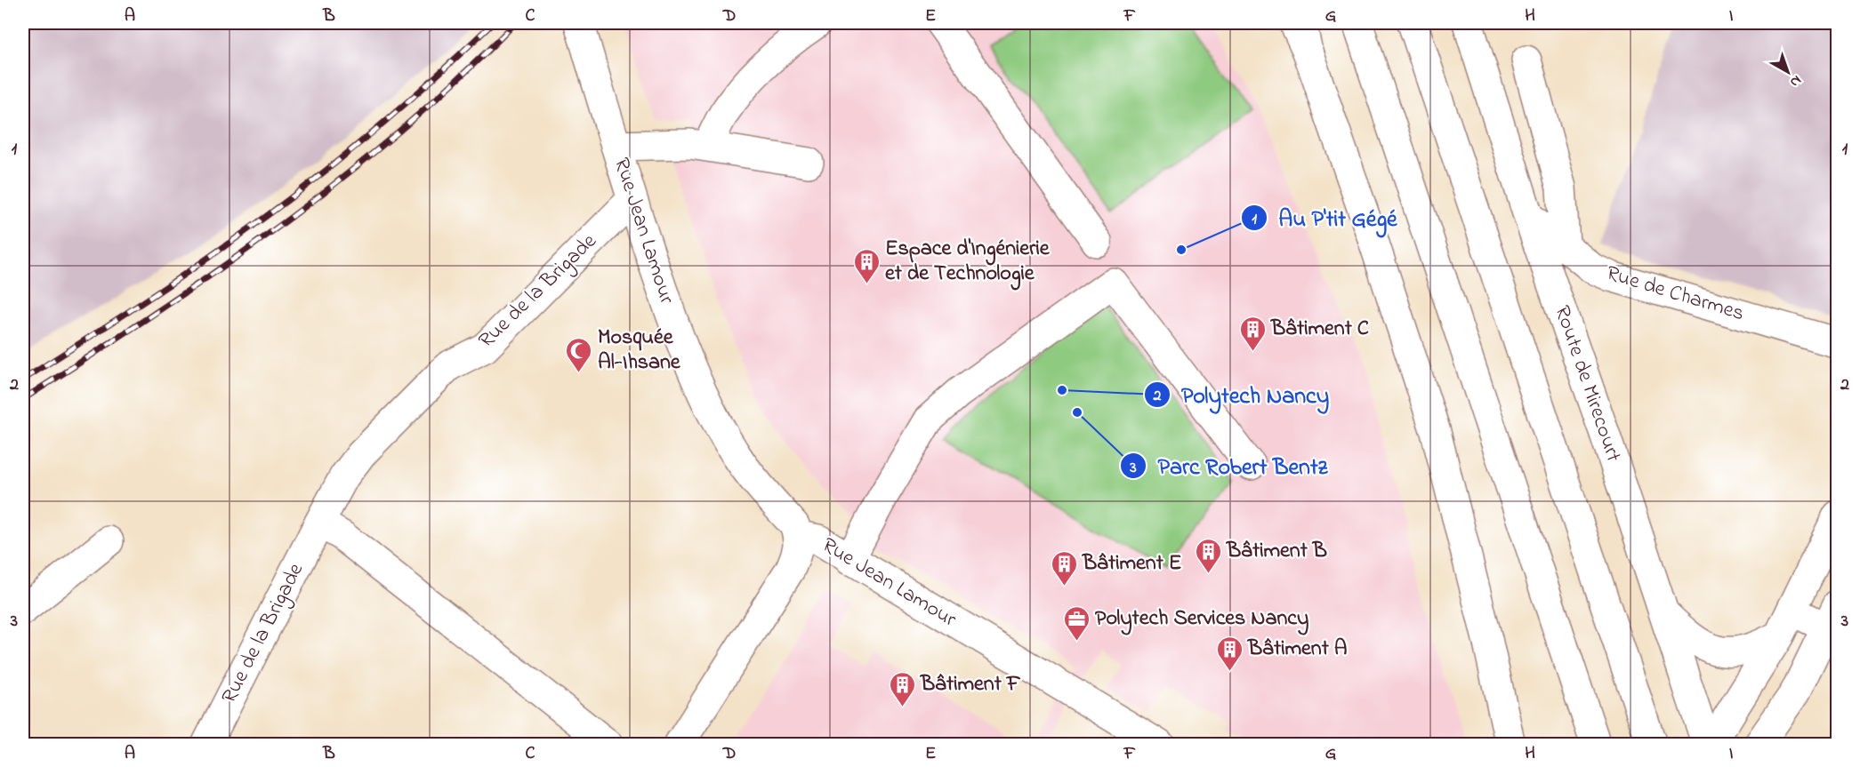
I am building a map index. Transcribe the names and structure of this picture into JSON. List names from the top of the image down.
{
  "streets": {
    "main road": [
      "Rue Jean Lamour",
      "Rue de la Brigade",
      "Rue de Charmes",
      "Route de Mirecourt"
    ]
  },
  "crossings": [
    ["Rue Jean Lamour", "Rue de la Brigade"],
    ["Rue de Charmes", "Route de Mirecourt"]
  ],
  "places": {
    "other": ["Au P'tit Gégé", "Polytech Nancy", "Parc Robert Bentz"],
    "building": [
      "Espace d'Ingénierie et de Technologie",
      "Bâtiment C",
      "Bâtiment B",
      "Bâtiment E",
      "Bâtiment A",
      "Bâtiment F"
    ],
    "mosque": ["Mosquée Al-Ihsane"],
    "office": ["Polytech Services Nancy"]
  },
  "north": "bottom right",
  "grid": {
    "columns": [
      "A",
      "B",
      "C",
      "D",
      "E",
      "F",
      "G",
      "H",
      "I"
    ],
    "rows": ["1", "2", "3"]
  }
}
